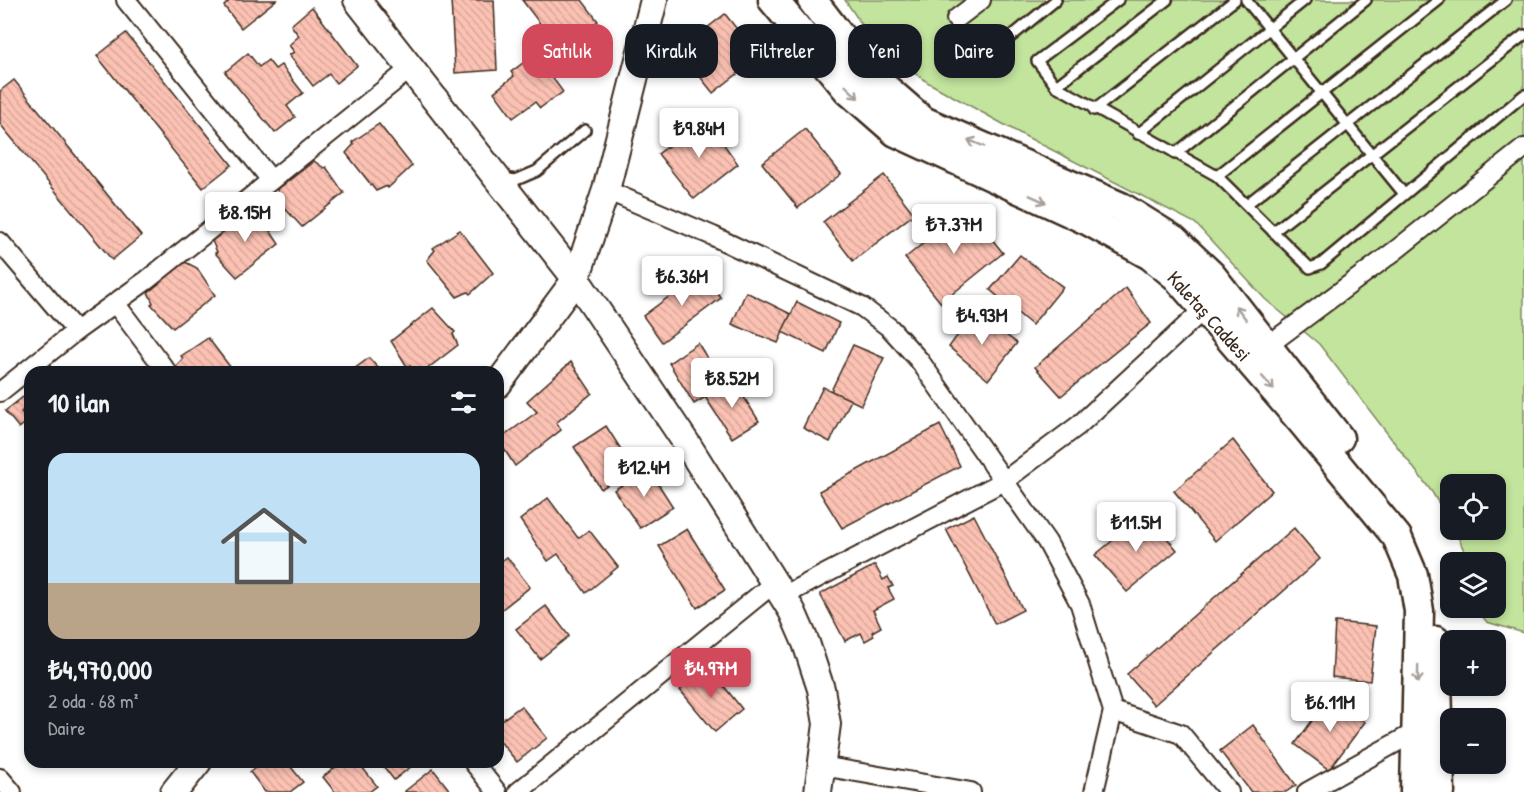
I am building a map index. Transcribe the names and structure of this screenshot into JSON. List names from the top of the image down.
{
  "streets": {
    "main road": ["Kaletaş Caddesi"]
  },
  "page": {
    "chip": [
      "Satılık",
      "Kiralık",
      "Filtreler",
      "Yeni",
      "Daire"
    ],
    "price": [
      "₺9.84M",
      "₺8.15M",
      "₺7.37M",
      "₺6.36M",
      "₺4.93M",
      "₺8.52M",
      "₺12.4M",
      "₺11.5M",
      "₺4.97M",
      "₺6.11M"
    ],
    "heading": "10 ilan",
    "list": [
      {
        "name": "₺4,970,000",
        "note": "2 oda · 68 m² · Daire"
      }
    ],
    "map_buttons": ["+", "−"]
  }
}
